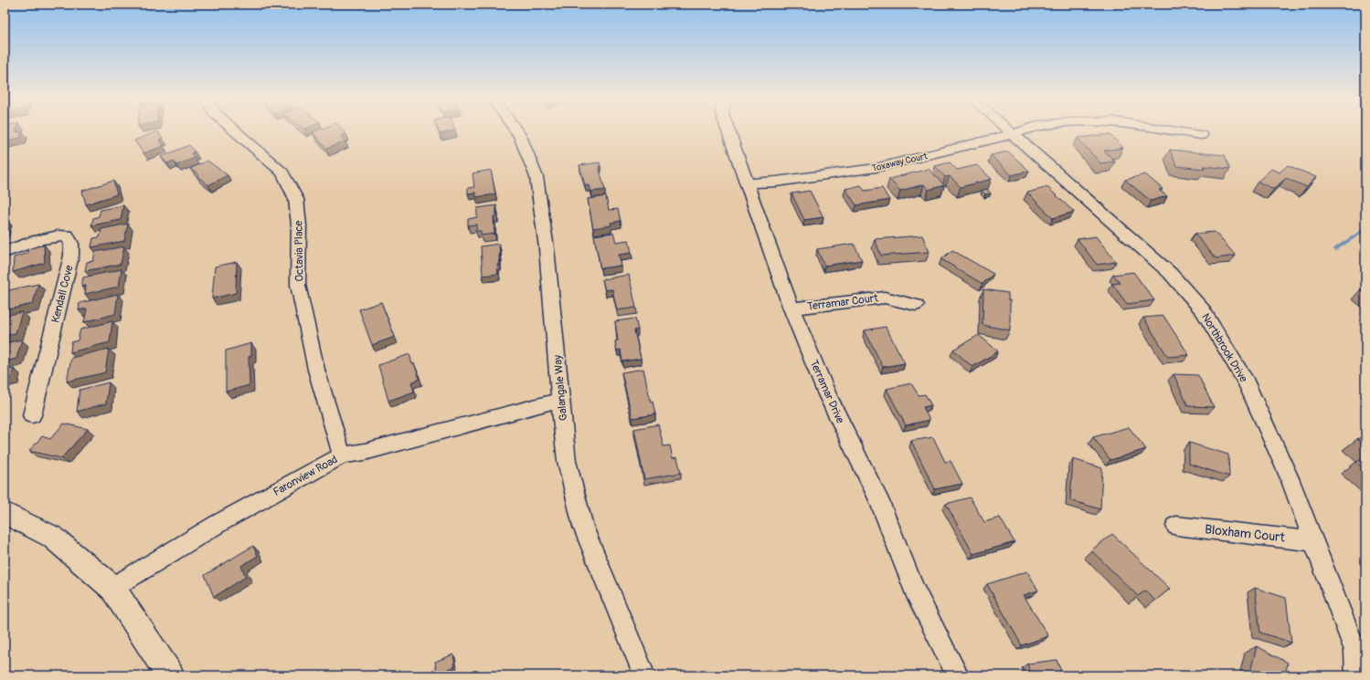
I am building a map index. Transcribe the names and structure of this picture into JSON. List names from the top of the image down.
{
  "streets": {
    "street": [
      "Toxaway Court",
      "Octavia Place",
      "Kendall Cove",
      "Terramar Court",
      "Northbrook Drive",
      "Galangale Way",
      "Terramar Drive",
      "Faronview Road",
      "Bloxham Court"
    ]
  },
  "crossings": [
    ["Toxaway Court", "Northbrook Drive"],
    ["Toxaway Court", "Terramar Drive"],
    ["Octavia Place", "Faronview Road"],
    ["Terramar Court", "Terramar Drive"],
    ["Northbrook Drive", "Bloxham Court"],
    ["Galangale Way", "Faronview Road"]
  ]
}
